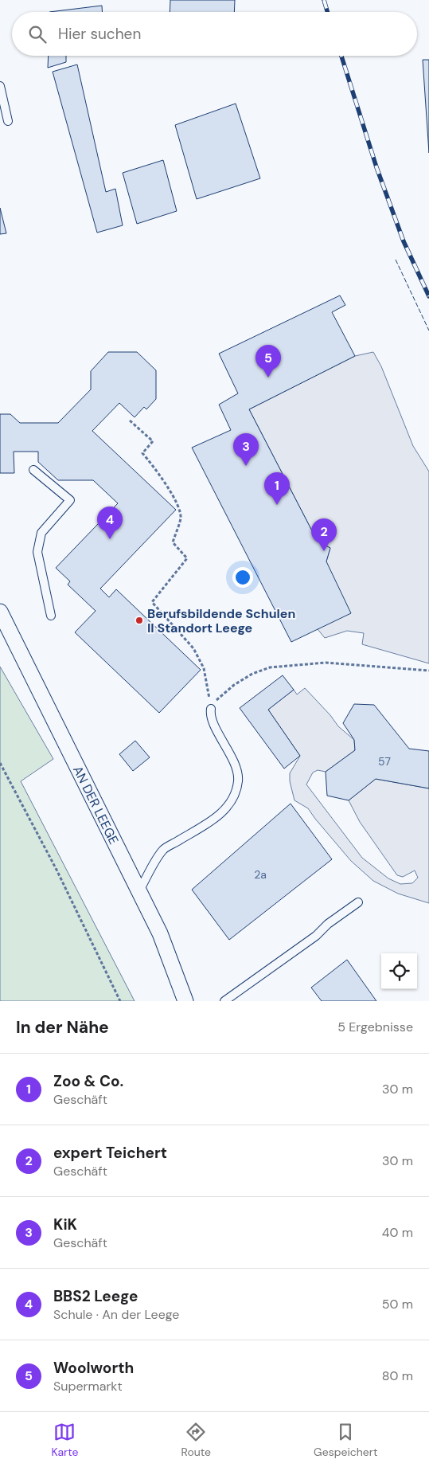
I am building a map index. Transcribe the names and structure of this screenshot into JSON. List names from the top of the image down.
{
  "streets": {
    "street": ["AN DER LEEGE"]
  },
  "places": ["Berufsbildende Schulen II Standort Leege"],
  "house_numbers": ["57", "2a"],
  "page": {
    "search": "Hier suchen",
    "pins": [
      "5",
      "3",
      "1",
      "4",
      "2"
    ],
    "heading": ["In der Nähe", "5 Ergebnisse"],
    "list": [
      {
        "mark": "1",
        "name": "Zoo & Co.",
        "note": "Geschäft",
        "value": "30 m"
      },
      {
        "mark": "2",
        "name": "expert Teichert",
        "note": "Geschäft",
        "value": "30 m"
      },
      {
        "mark": "3",
        "name": "KiK",
        "note": "Geschäft",
        "value": "40 m"
      },
      {
        "mark": "4",
        "name": "BBS2 Leege",
        "note": "Schule · An der Leege",
        "value": "50 m"
      },
      {
        "mark": "5",
        "name": "Woolworth",
        "note": "Supermarkt",
        "value": "80 m"
      }
    ],
    "nav": ["Karte", "Route", "Gespeichert"]
  }
}
